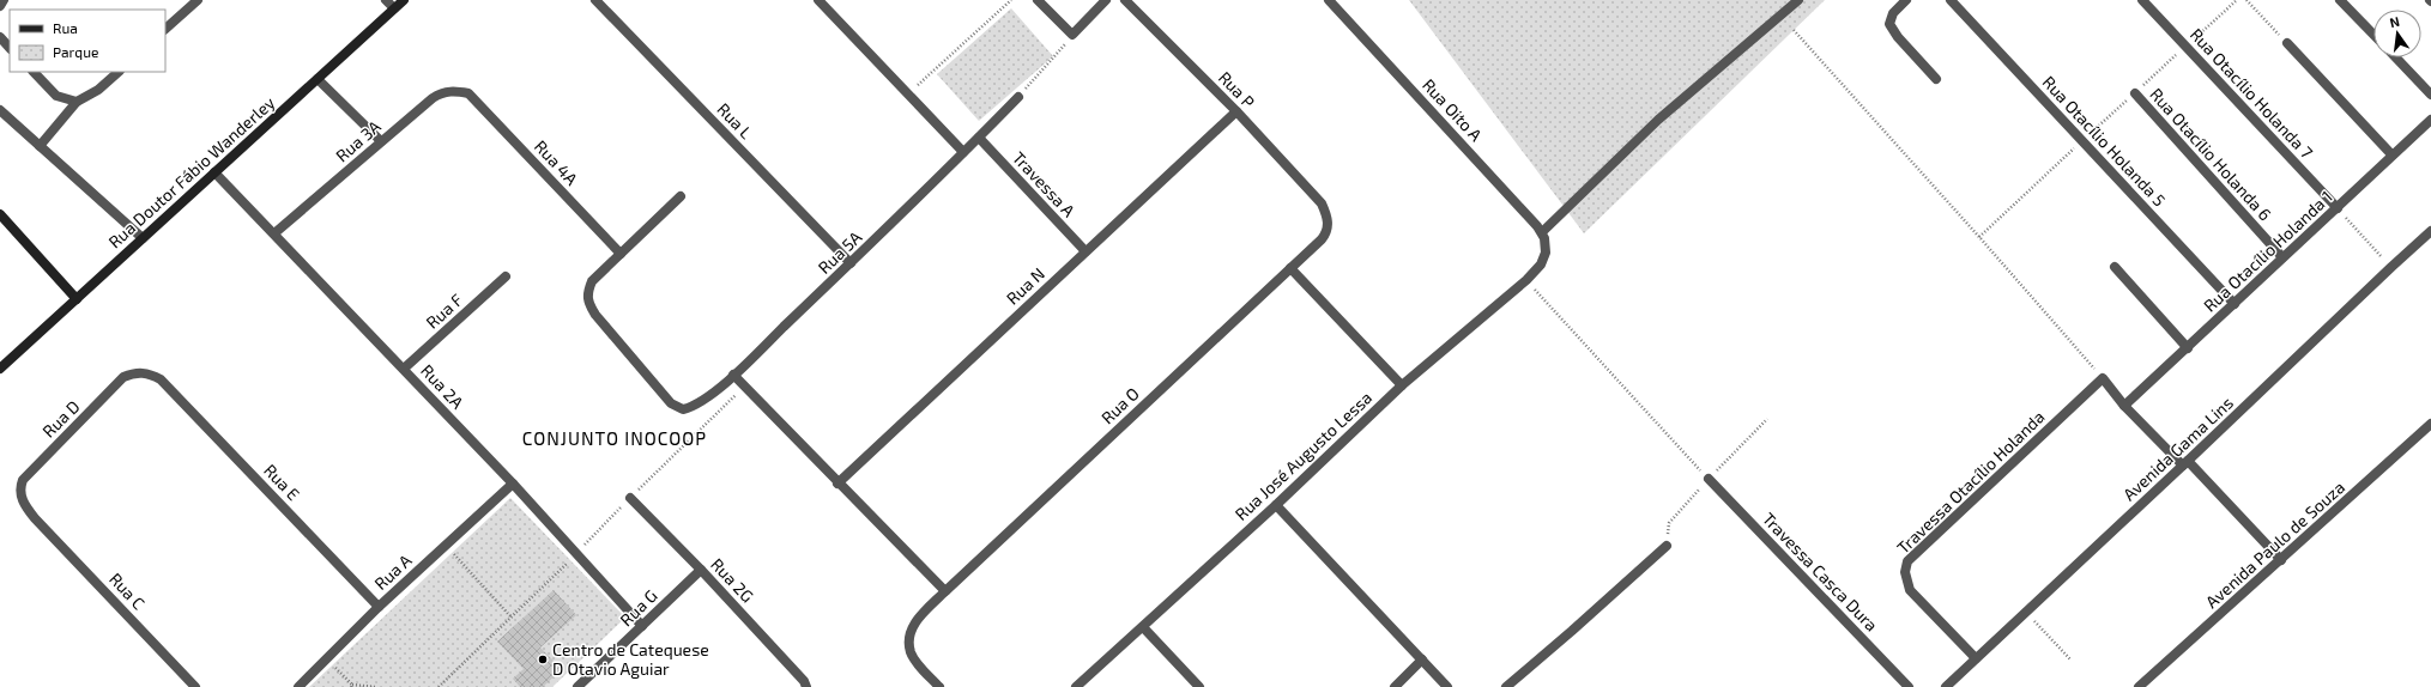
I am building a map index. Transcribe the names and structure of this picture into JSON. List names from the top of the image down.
{
  "streets": {
    "street": [
      "Rua P",
      "Rua Otacílio Holanda 7",
      "Rua Oito A",
      "Rua L",
      "Rua 3A",
      "Rua Otacílio Holanda 5",
      "Rua Otacílio Holanda 6",
      "Rua 4A",
      "Rua Doutor Fábio Wanderley",
      "Travessa A",
      "Rua Otacílio Holanda 1",
      "Rua 5A",
      "Rua N",
      "Rua F",
      "Rua 2A",
      "Rua O",
      "Rua D",
      "Avenida Gama Lins",
      "Rua José Augusto Lessa",
      "Rua E",
      "Travessa Otacílio Holanda",
      "Avenida Paulo de Souza",
      "Rua A",
      "Travessa Casca Dura",
      "Rua 2G",
      "Rua C",
      "Rua G"
    ]
  },
  "crossings": [
    ["Rua P", "Rua N"],
    ["Rua P", "Rua O"],
    ["Rua Otacílio Holanda 7", "Rua Otacílio Holanda 1"],
    ["Rua Oito A", "Rua José Augusto Lessa"],
    ["Rua L", "Rua 5A"],
    ["Rua 3A", "Rua 4A"],
    ["Rua 3A", "Rua 2A"],
    ["Rua Otacílio Holanda 5", "Rua Otacílio Holanda 1"],
    ["Rua Otacílio Holanda 6", "Rua Otacílio Holanda 1"],
    ["Rua 4A", "Rua 5A"],
    ["Rua Doutor Fábio Wanderley", "Rua 2A"],
    ["Travessa A", "Rua 5A"],
    ["Travessa A", "Rua N"],
    ["Rua F", "Rua 2A"],
    ["Rua 2A", "Rua A"],
    ["Rua 2A", "Rua G"],
    ["Rua D", "Rua E"],
    ["Rua D", "Rua C"],
    ["Avenida Gama Lins", "Travessa Otacílio Holanda"],
    ["Rua E", "Rua A"],
    ["Rua 2G", "Rua G"]
  ],
  "districts": ["CONJUNTO INOCOOP"],
  "places": ["Centro de Catequese D Otavio Aguiar"],
  "legend": ["Rua", "Parque"],
  "north": "top"
}
